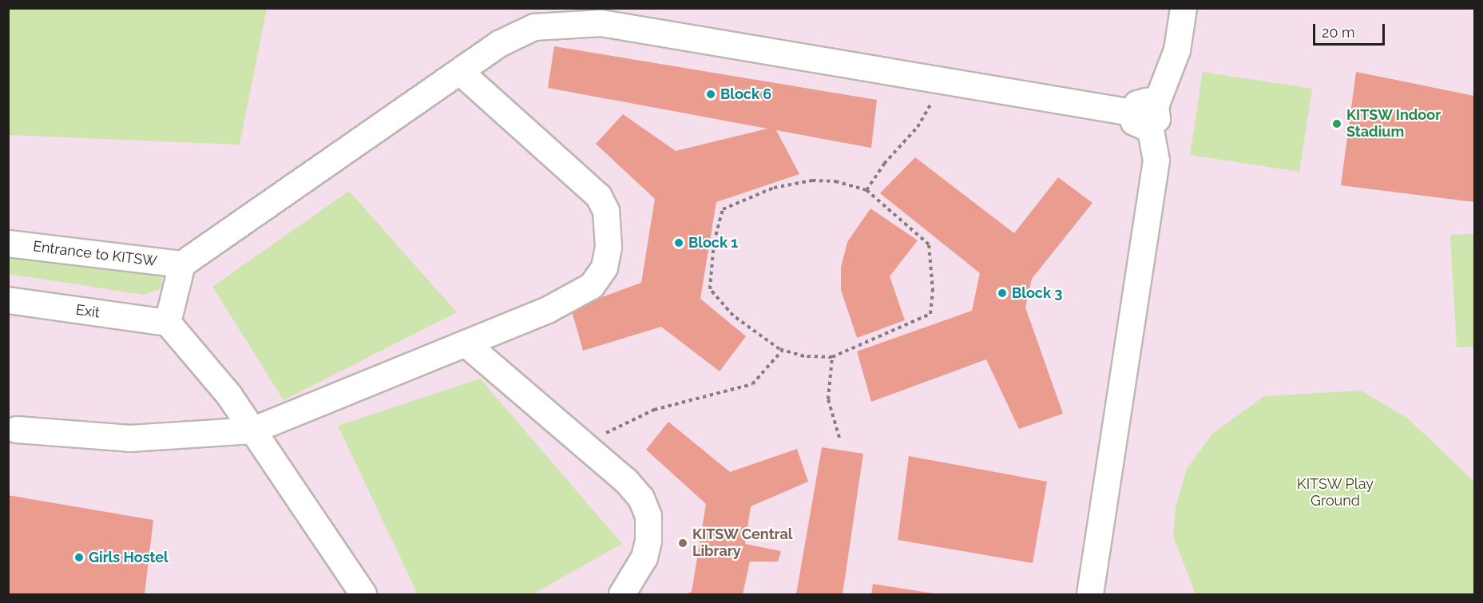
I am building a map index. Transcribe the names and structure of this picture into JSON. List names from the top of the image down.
{
  "streets": {
    "lane": ["Entrance to KITSW", "Exit"]
  },
  "parks": ["KITSW Play Ground"],
  "places": [
    "Block 6",
    "KITSW Indoor Stadium",
    "Block 1",
    "Block 3",
    "KITSW Central Library",
    "Girls Hostel"
  ],
  "scale_bar": "20 m"
}
